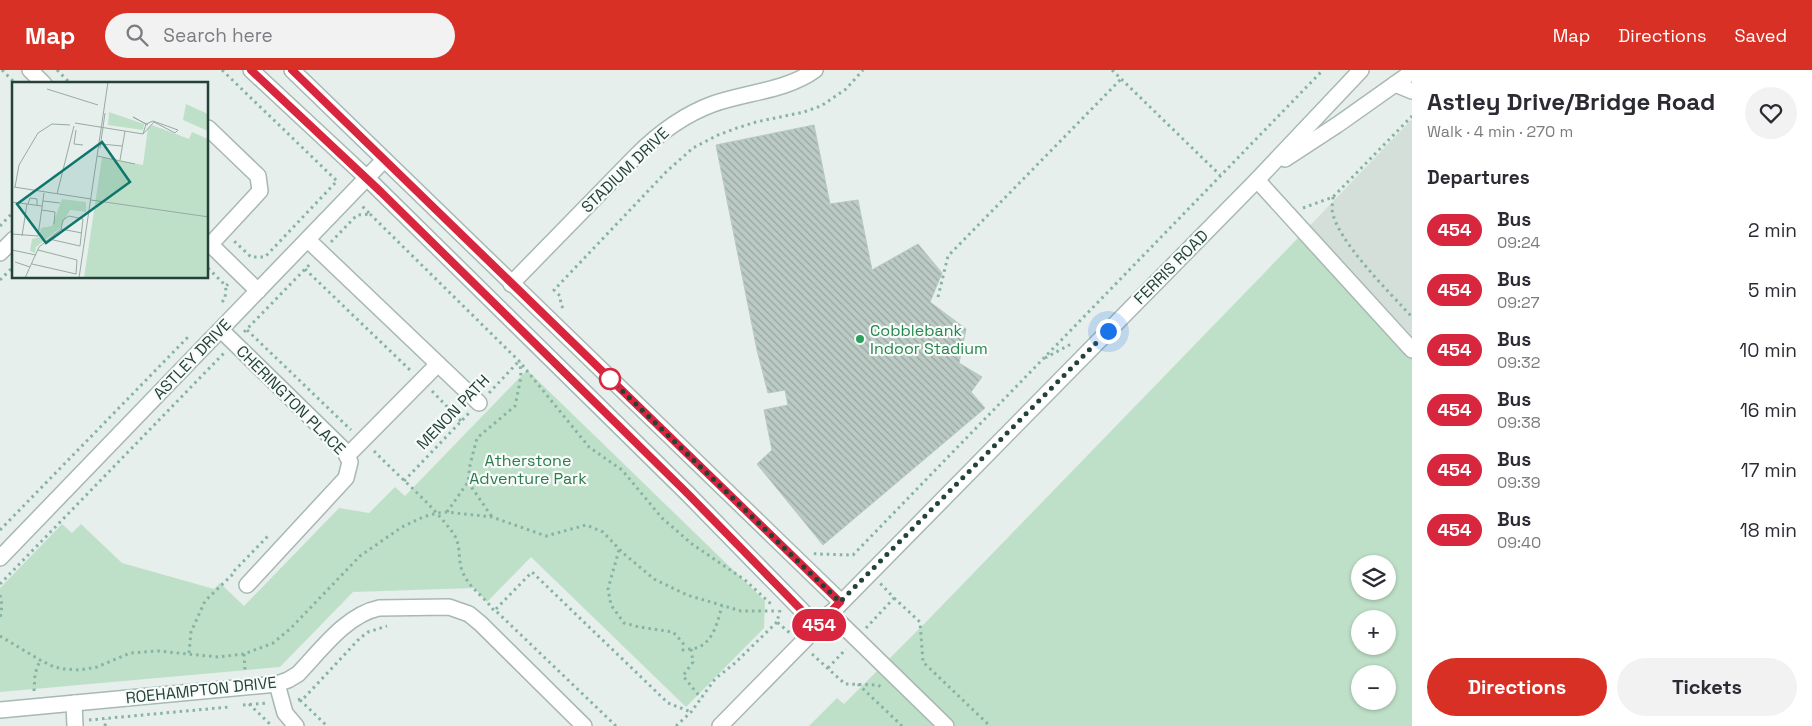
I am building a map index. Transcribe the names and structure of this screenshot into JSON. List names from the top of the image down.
{
  "streets": {
    "street": [
      "STADIUM DRIVE",
      "FERRIS ROAD",
      "ASTLEY DRIVE",
      "CHERINGTON PLACE",
      "ROEHAMPTON DRIVE"
    ],
    "path": ["MENON PATH"]
  },
  "crossings": [
    ["ASTLEY DRIVE", "CHERINGTON PLACE"]
  ],
  "parks": ["Atherstone Adventure Park"],
  "places": ["Cobblebank Indoor Stadium"],
  "lines": ["bus line 454"],
  "page": {
    "header": "Map",
    "search": "Search here",
    "nav": ["Map", "Directions", "Saved"],
    "on_map": "454",
    "heading": [
      ["Astley Drive/Bridge Road", "Walk · 4 min · 270 m"],
      "Departures"
    ],
    "list": [
      {
        "mark": "454",
        "name": "Bus",
        "note": "09:24",
        "value": "2 min"
      },
      {
        "mark": "454",
        "name": "Bus",
        "note": "09:27",
        "value": "5 min"
      },
      {
        "mark": "454",
        "name": "Bus",
        "note": "09:32",
        "value": "10 min"
      },
      {
        "mark": "454",
        "name": "Bus",
        "note": "09:38",
        "value": "16 min"
      },
      {
        "mark": "454",
        "name": "Bus",
        "note": "09:39",
        "value": "17 min"
      },
      {
        "mark": "454",
        "name": "Bus",
        "note": "09:40",
        "value": "18 min"
      }
    ],
    "map_buttons": ["+", "−"],
    "buttons": ["Directions", "Tickets"]
  }
}
